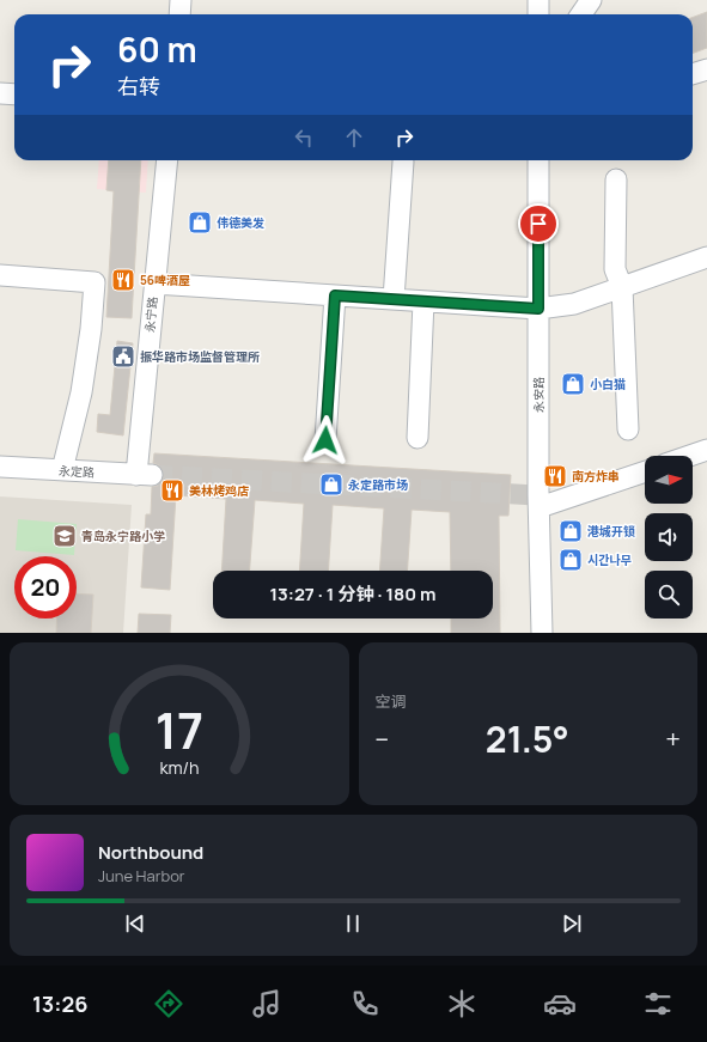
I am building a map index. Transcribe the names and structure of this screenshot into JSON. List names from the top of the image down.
{
  "streets": {
    "street": ["永宁路", "永安路", "永定路"]
  },
  "crossings": [
    ["永宁路", "永定路"]
  ],
  "places": {
    "shop": [
      "伟德美发",
      "小白猫",
      "永定路市场",
      "港城开锁",
      "시간나무"
    ],
    "restaurant": ["56啤酒屋", "南方炸串", "美林烤鸡店"],
    "public building": ["振华路市场监督管理所"],
    "school or university": ["青岛永宁路小学"]
  },
  "north": "right",
  "page": {
    "turn": ["60 m", "右转"],
    "limit": "20",
    "trip": "13:27 · 1 分钟 · 180 m",
    "tile": "空调",
    "heat": ["−", "21.5°", "+"],
    "song": ["Northbound", "June Harbor"],
    "tabs": "13:26",
    "gauge": ["17", "km/h"]
  }
}
